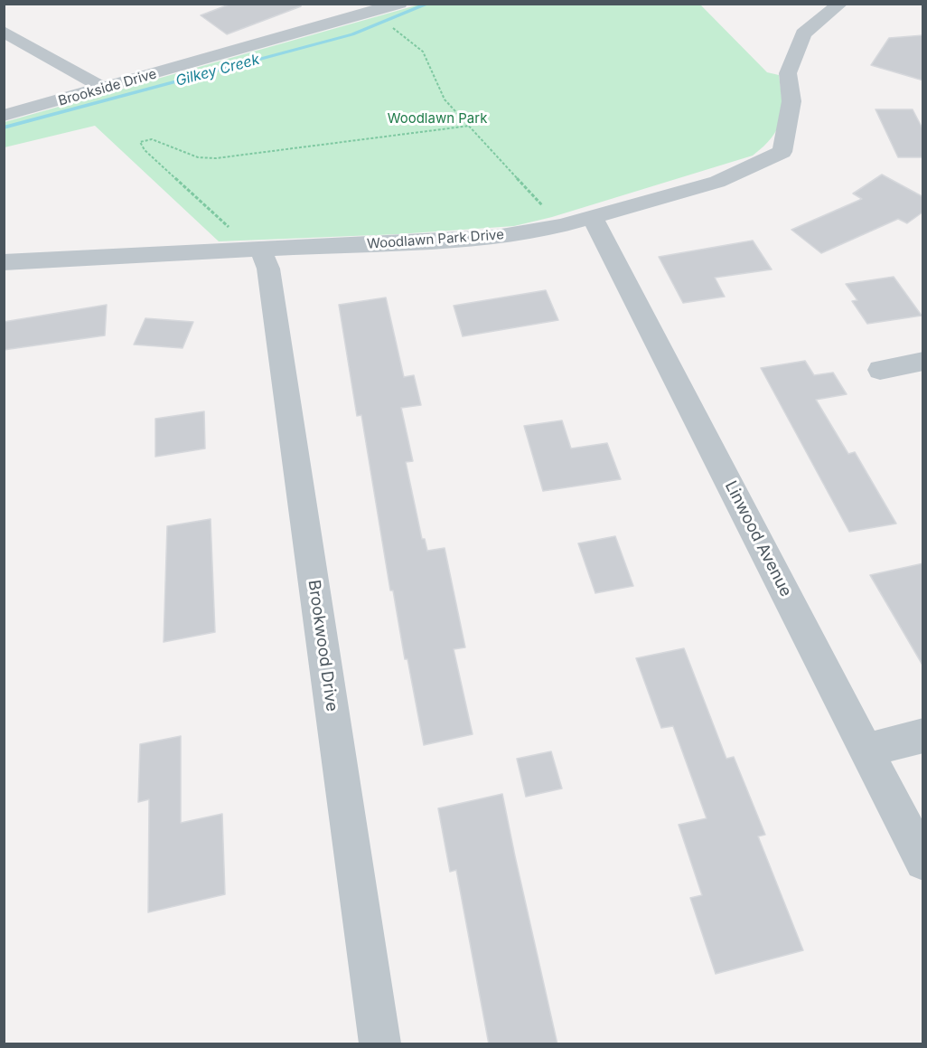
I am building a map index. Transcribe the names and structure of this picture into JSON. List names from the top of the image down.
{
  "streets": {
    "street": [
      "Brookside Drive",
      "Woodlawn Park Drive",
      "Linwood Avenue",
      "Brookwood Drive"
    ]
  },
  "crossings": [
    ["Woodlawn Park Drive", "Linwood Avenue"],
    ["Woodlawn Park Drive", "Brookwood Drive"]
  ],
  "water": ["Gilkey Creek"],
  "parks": ["Woodlawn Park"]
}
